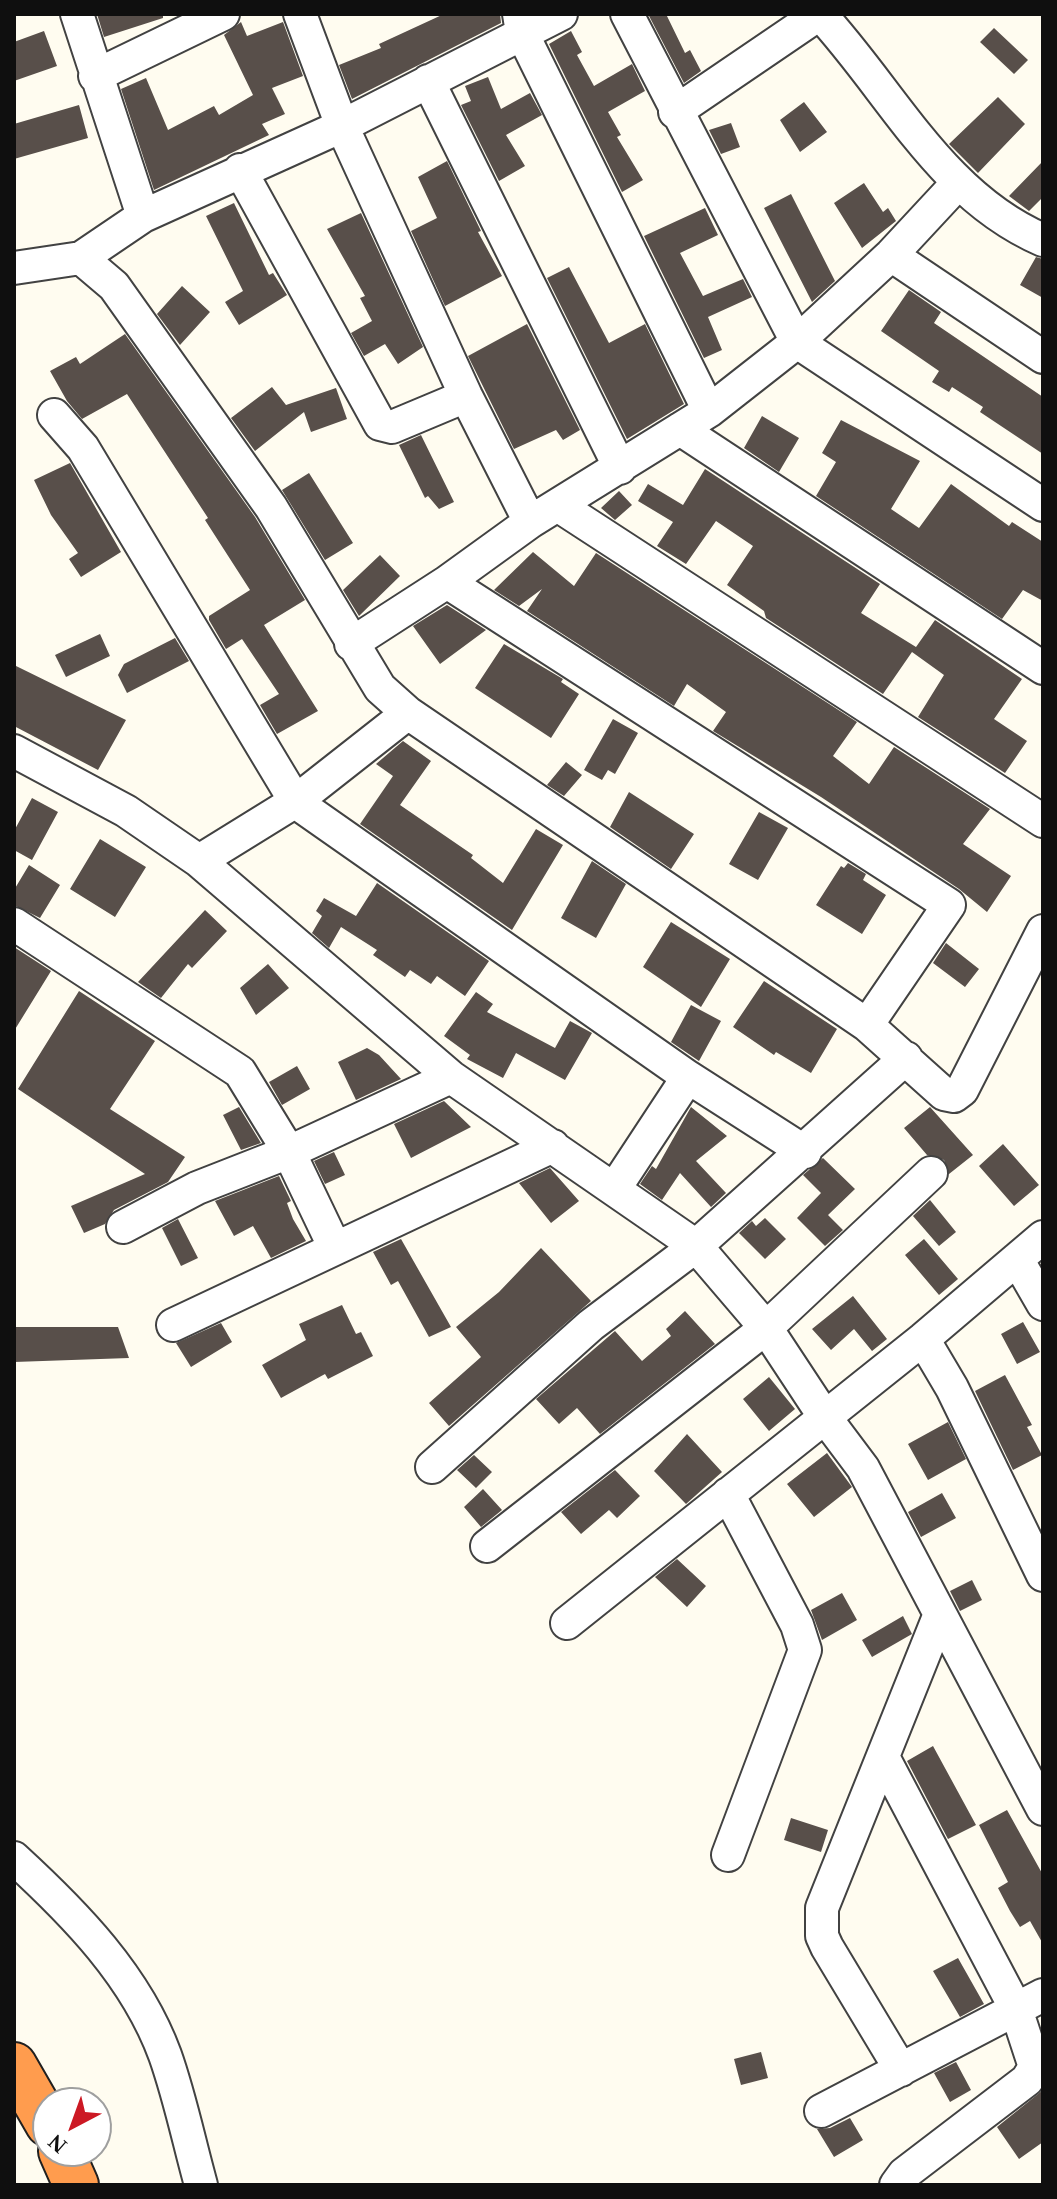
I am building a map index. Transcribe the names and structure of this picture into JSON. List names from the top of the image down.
{
  "north": "bottom left"
}
